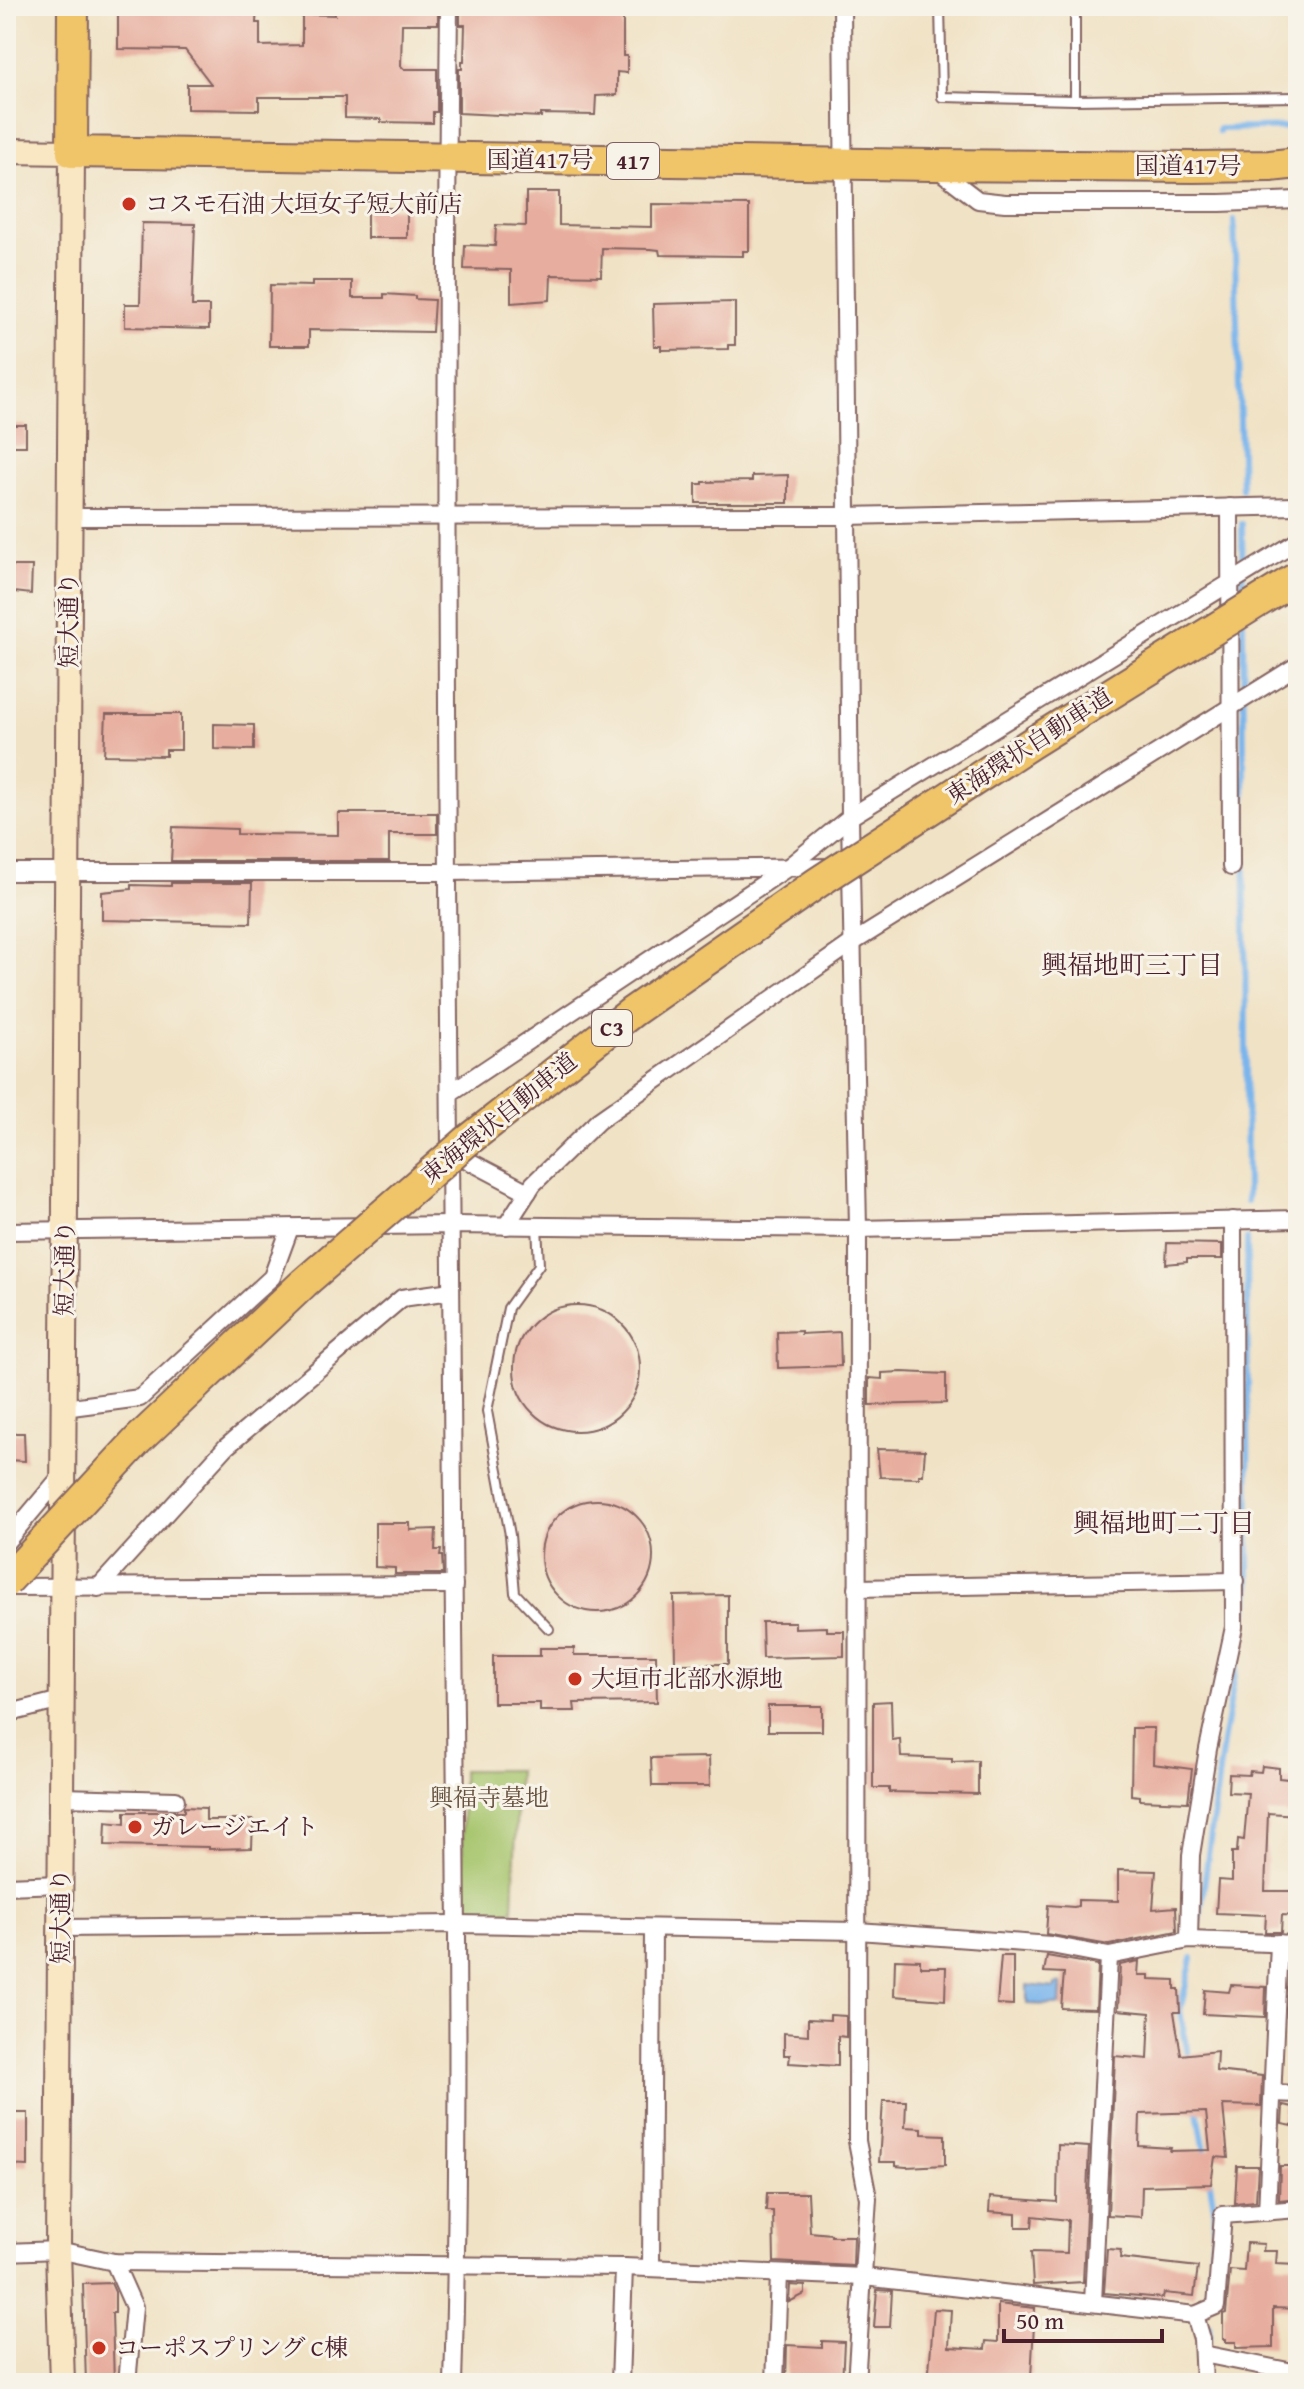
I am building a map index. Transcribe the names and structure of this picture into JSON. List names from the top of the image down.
{
  "streets": {
    "highway": [
      "国道417号",
      "417",
      "東海環状自動車道",
      "C3"
    ],
    "street": ["短大通り"]
  },
  "crossings": [
    ["国道417号", "短大通り"]
  ],
  "districts": ["興福地町三丁目", "興福地町二丁目"],
  "parks": ["興福寺墓地"],
  "places": [
    "コスモ石油 大垣女子短大前店",
    "大垣市北部水源地",
    "ガレージエイト",
    "コーポスプリング C棟"
  ],
  "scale_bar": "50 m"
}
